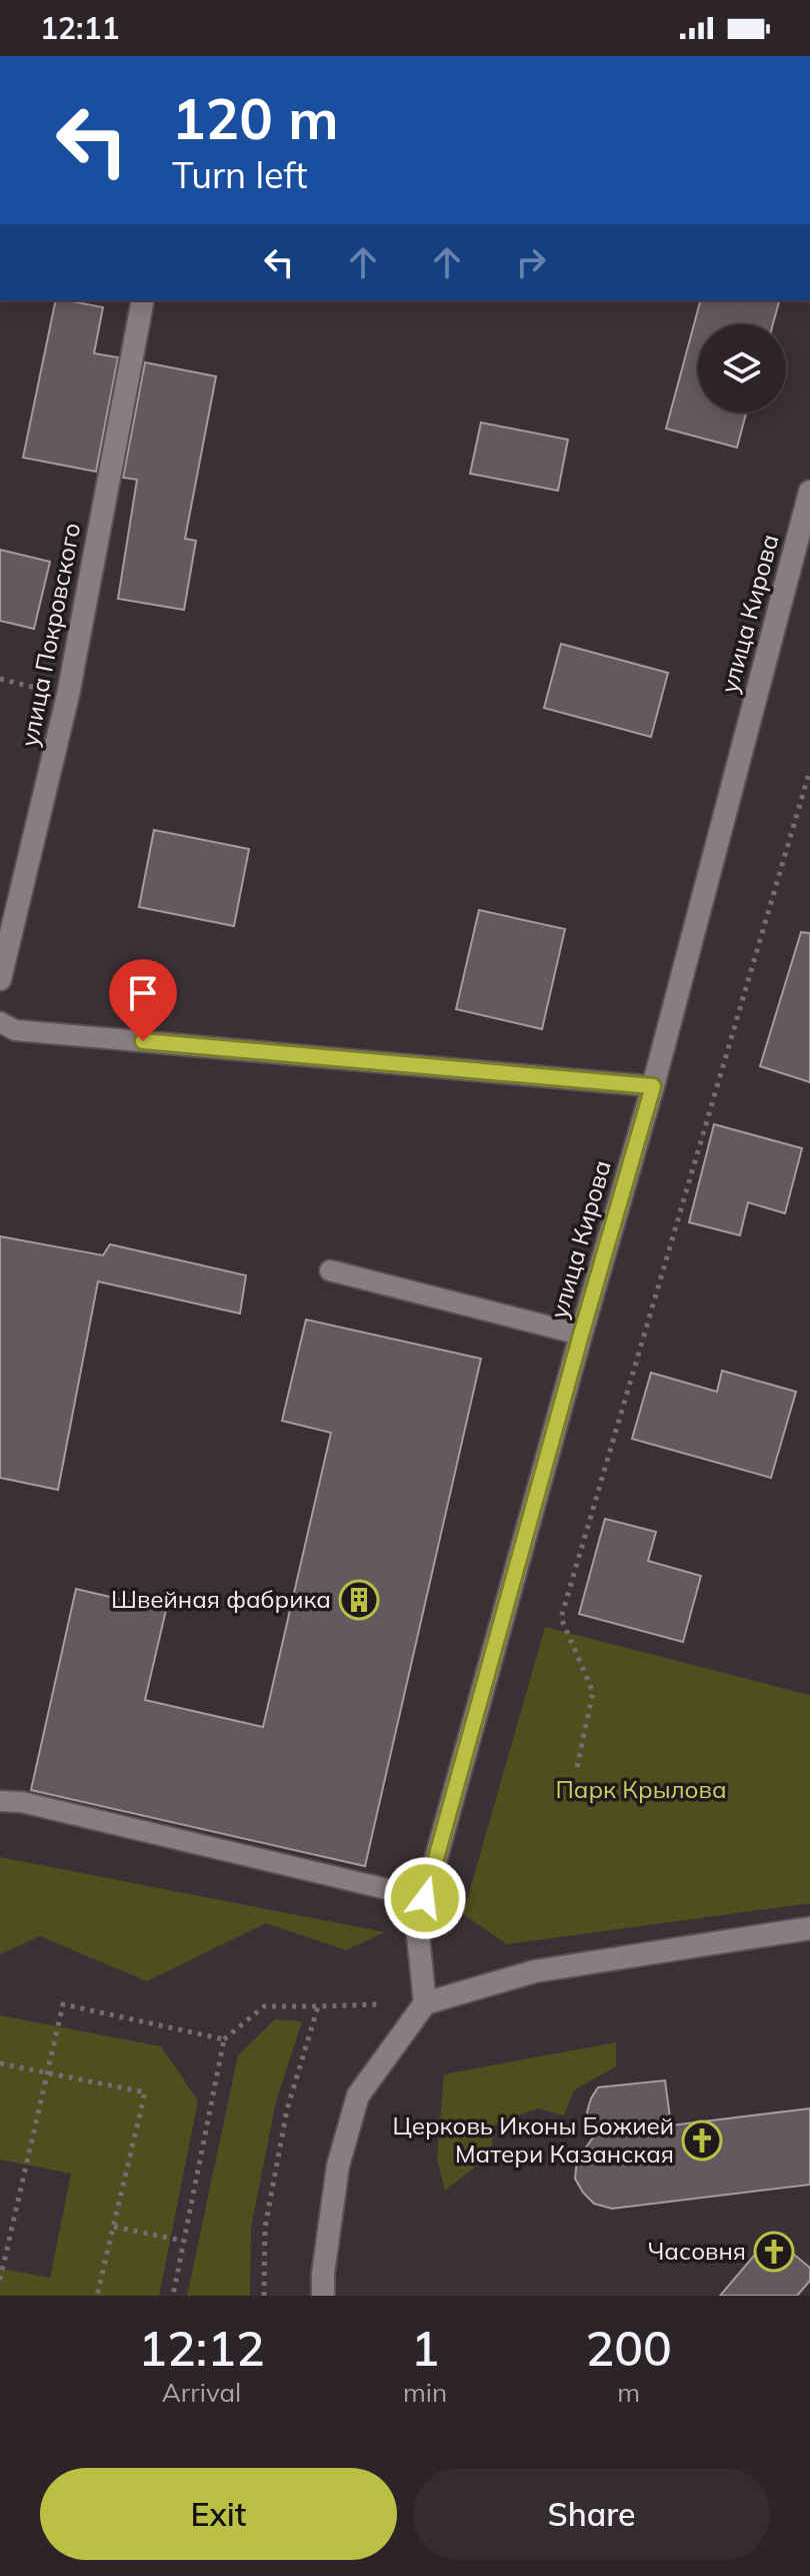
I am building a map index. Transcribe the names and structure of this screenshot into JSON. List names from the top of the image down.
{
  "streets": {
    "street": ["улица Кирова", "улица Покровского"]
  },
  "parks": ["Парк Крылова"],
  "places": {
    "building": ["Швейная фабрика"],
    "church": ["Церковь Иконы Божией Матери Казанская", "Часовня"]
  },
  "page": {
    "status": "12:11",
    "turn": ["120 m", "Turn left"],
    "eta": [
      "12:12",
      "Arrival",
      "1",
      "min",
      "200",
      "m"
    ],
    "buttons": ["Exit", "Share"]
  }
}
